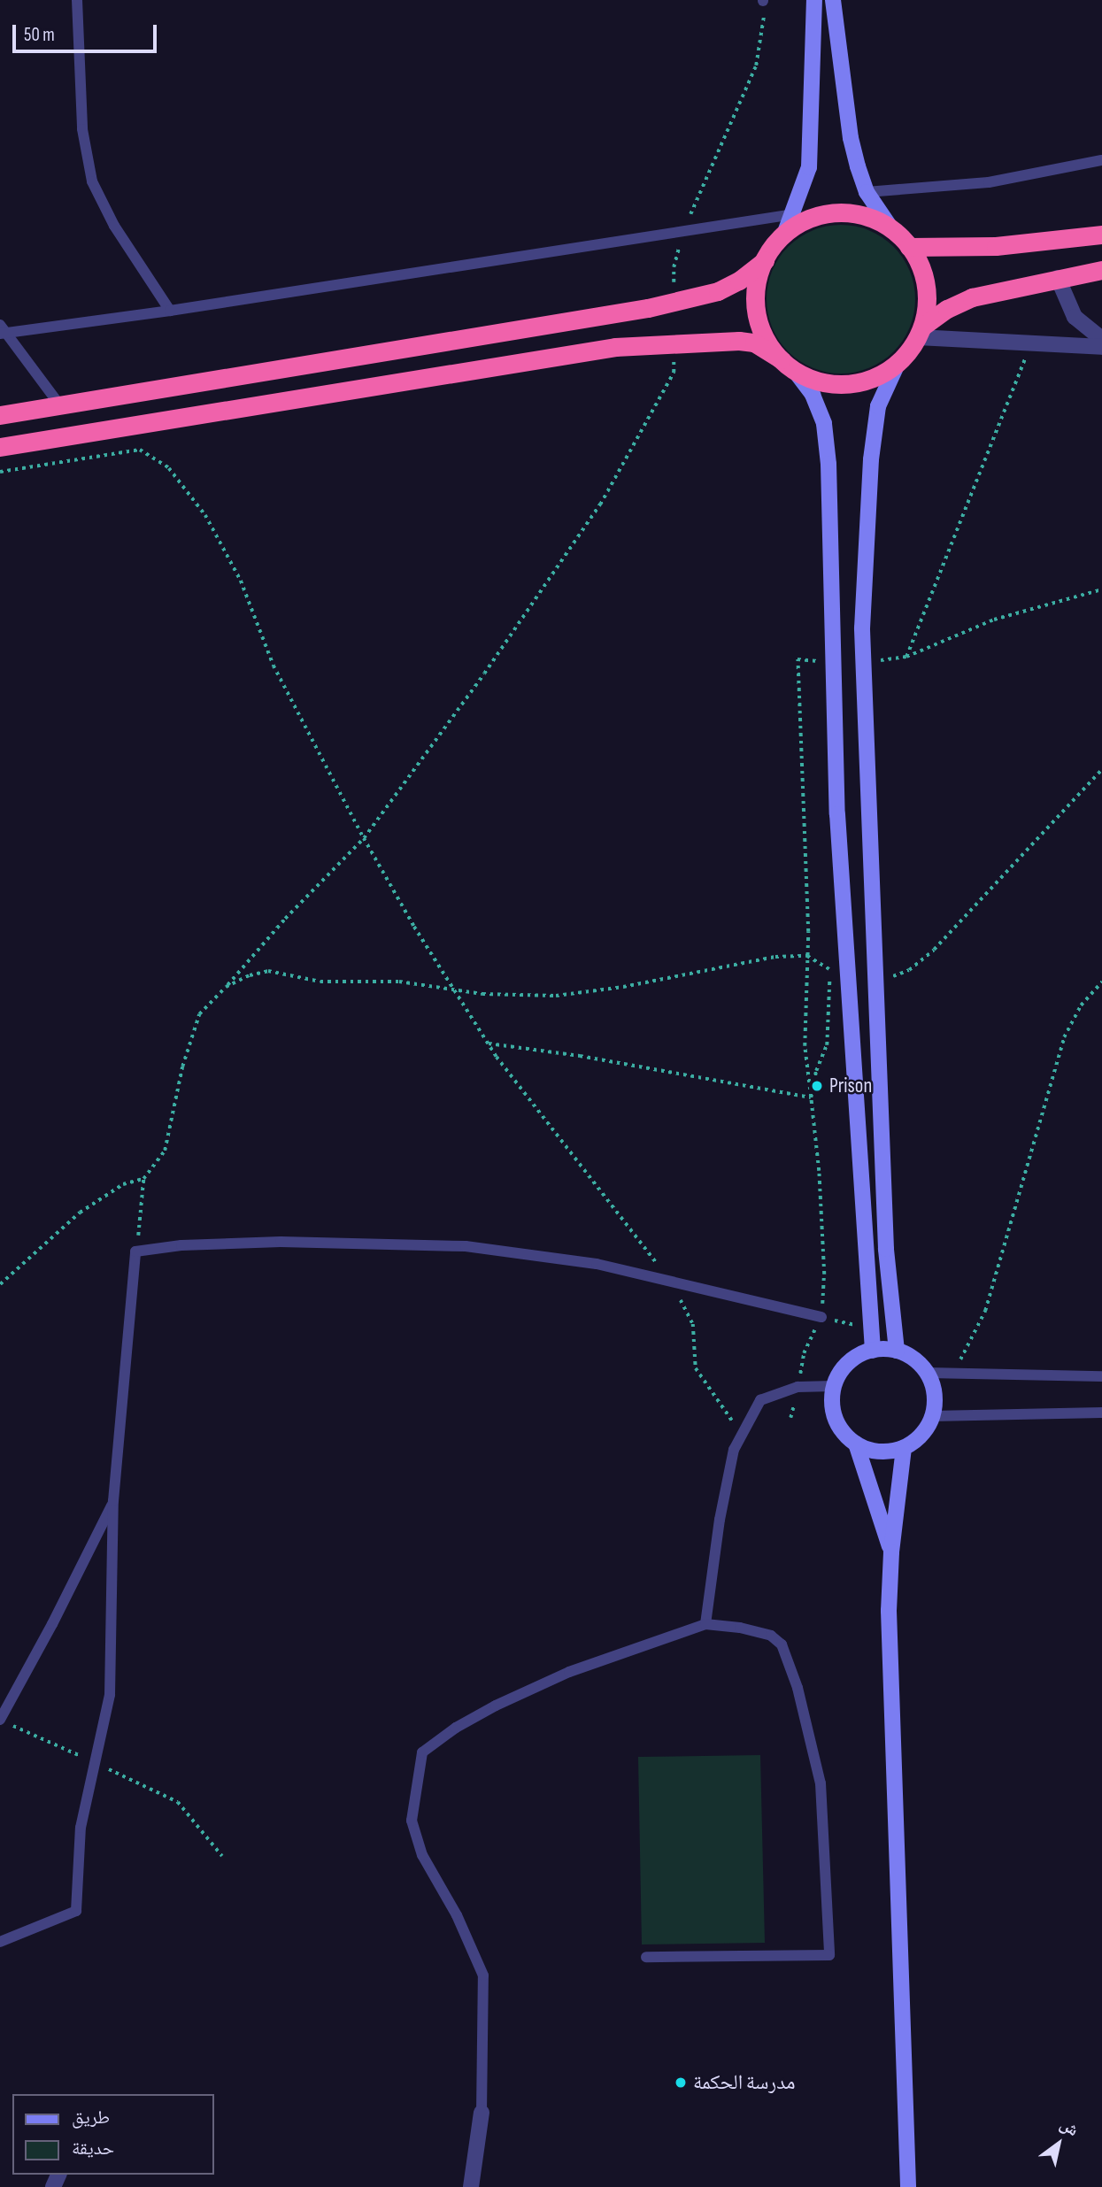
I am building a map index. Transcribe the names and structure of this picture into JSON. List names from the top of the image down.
{
  "places": ["Prison", "مدرسة الحكمة"],
  "legend": ["طريق", "حديقة"],
  "scale_bar": "50 m",
  "north": "top right"
}
